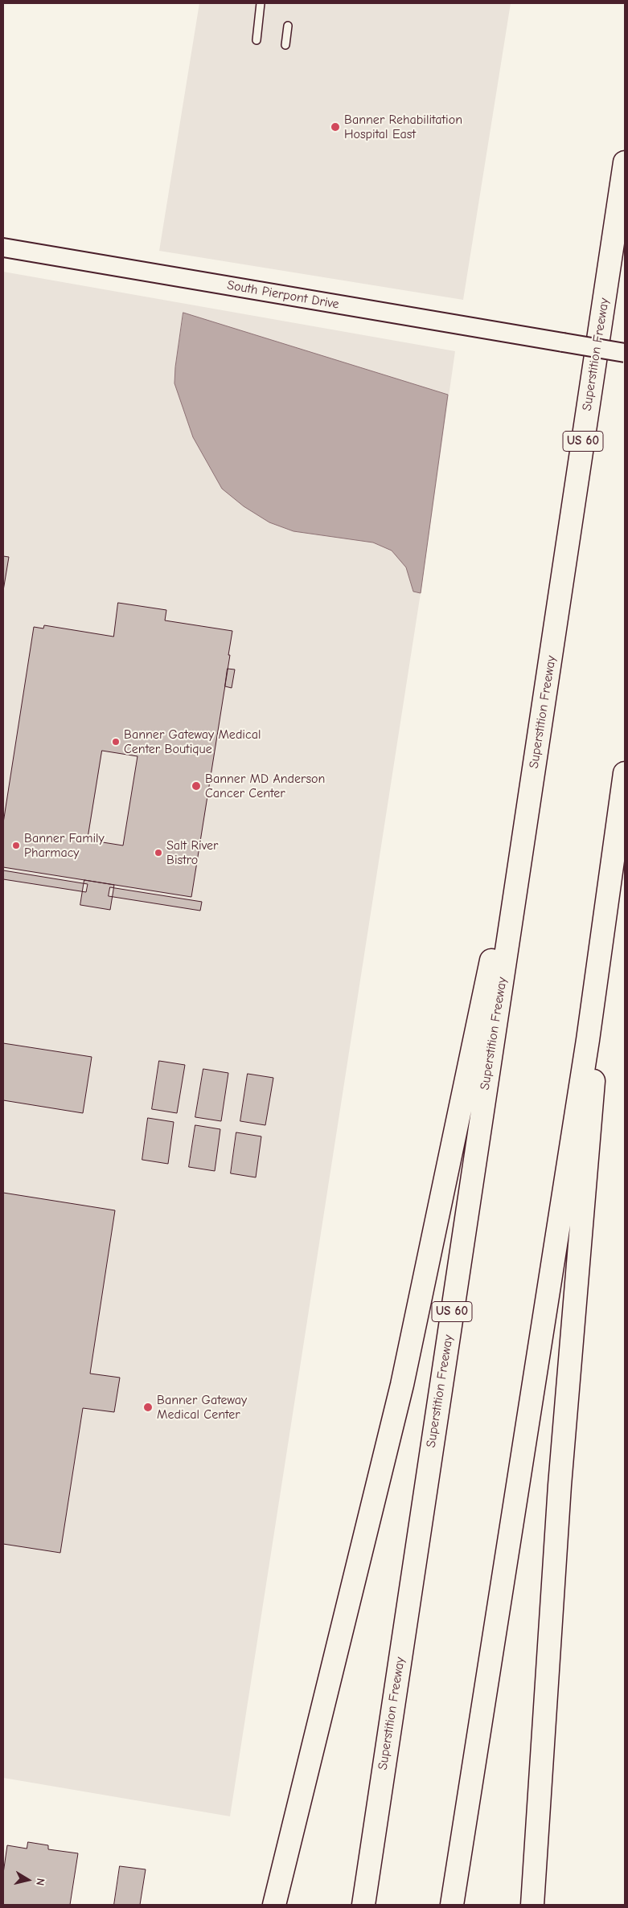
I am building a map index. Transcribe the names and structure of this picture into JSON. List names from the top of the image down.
{
  "streets": {
    "highway": ["Superstition Freeway", "US 60"],
    "street": ["South Pierpont Drive"]
  },
  "places": [
    "Banner Rehabilitation Hospital East",
    "Banner Gateway Medical Center Boutique",
    "Banner MD Anderson Cancer Center",
    "Banner Family Pharmacy",
    "Salt River Bistro",
    "Banner Gateway Medical Center"
  ],
  "north": "right"
}
